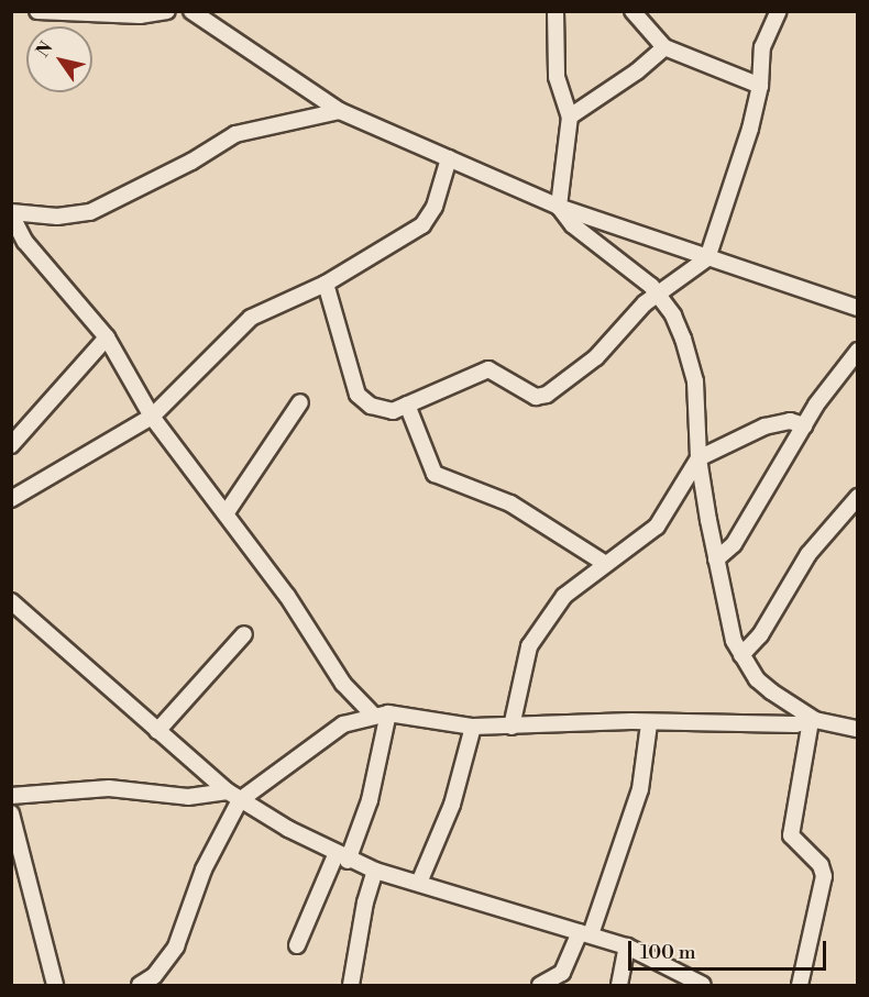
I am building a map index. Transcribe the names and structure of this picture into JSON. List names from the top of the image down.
{
  "scale_bar": "100 m",
  "north": "top left"
}
